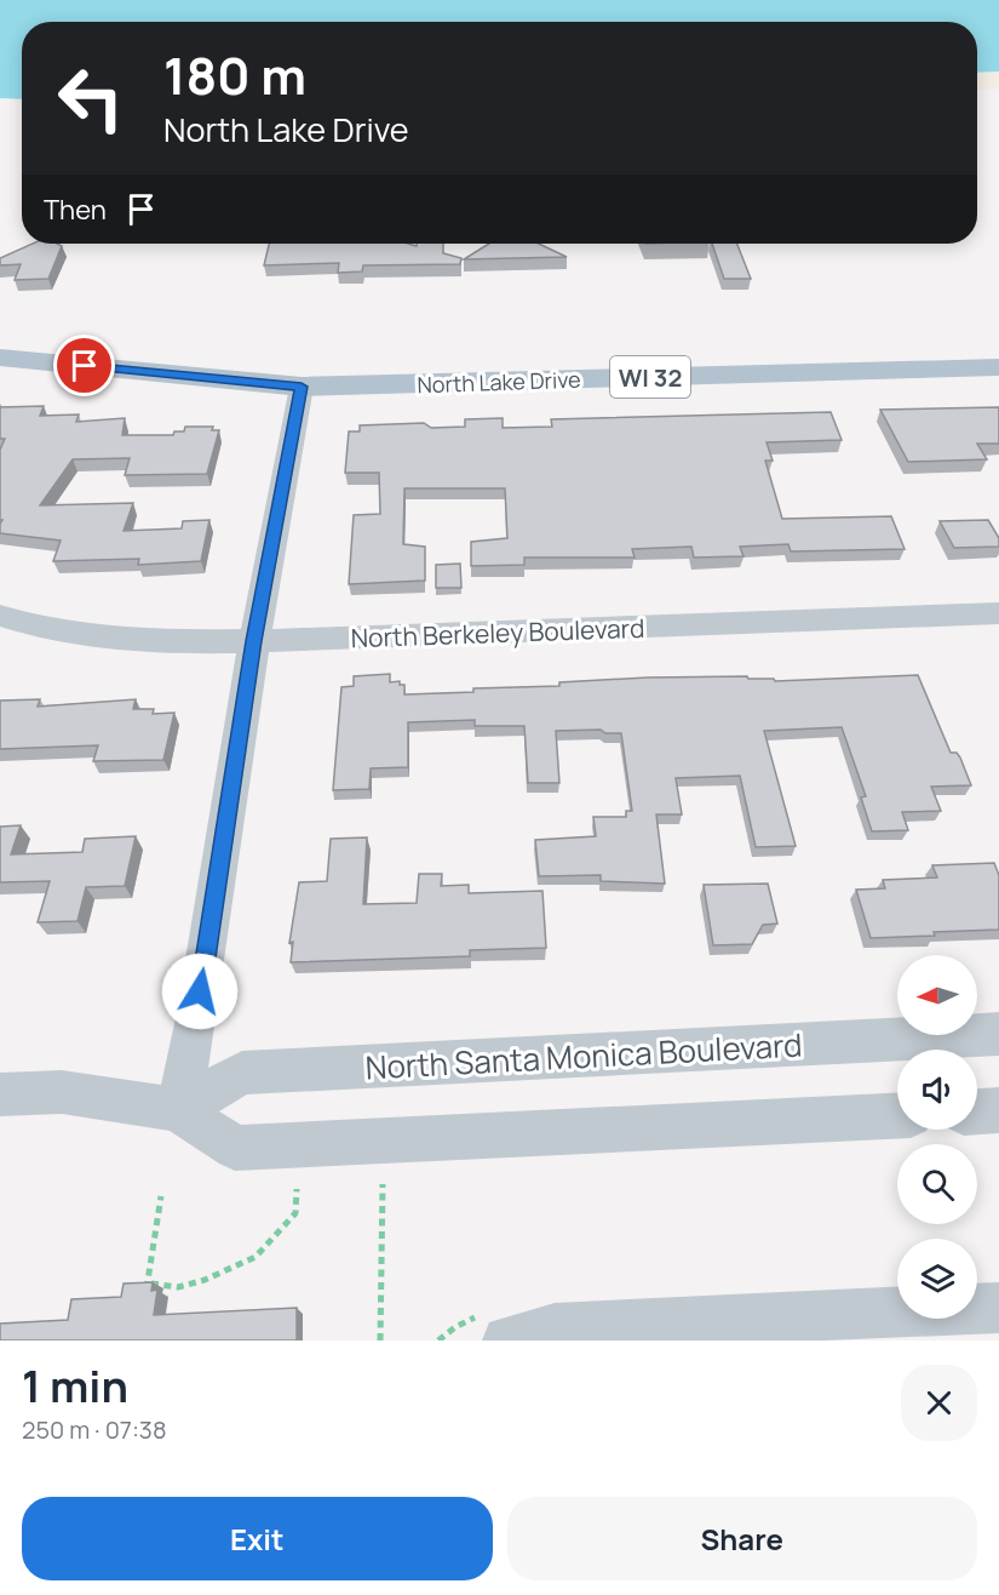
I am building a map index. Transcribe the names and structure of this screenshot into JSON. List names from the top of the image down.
{
  "streets": {
    "main road": ["WI 32", "North Lake Drive"],
    "street": ["North Berkeley Boulevard", "North Santa Monica Boulevard"]
  },
  "north": "left",
  "page": {
    "turn": ["180 m", "North Lake Drive"],
    "then": "Then",
    "heading": ["1 min", "250 m · 07:38"],
    "buttons": ["Exit", "Share"]
  }
}
